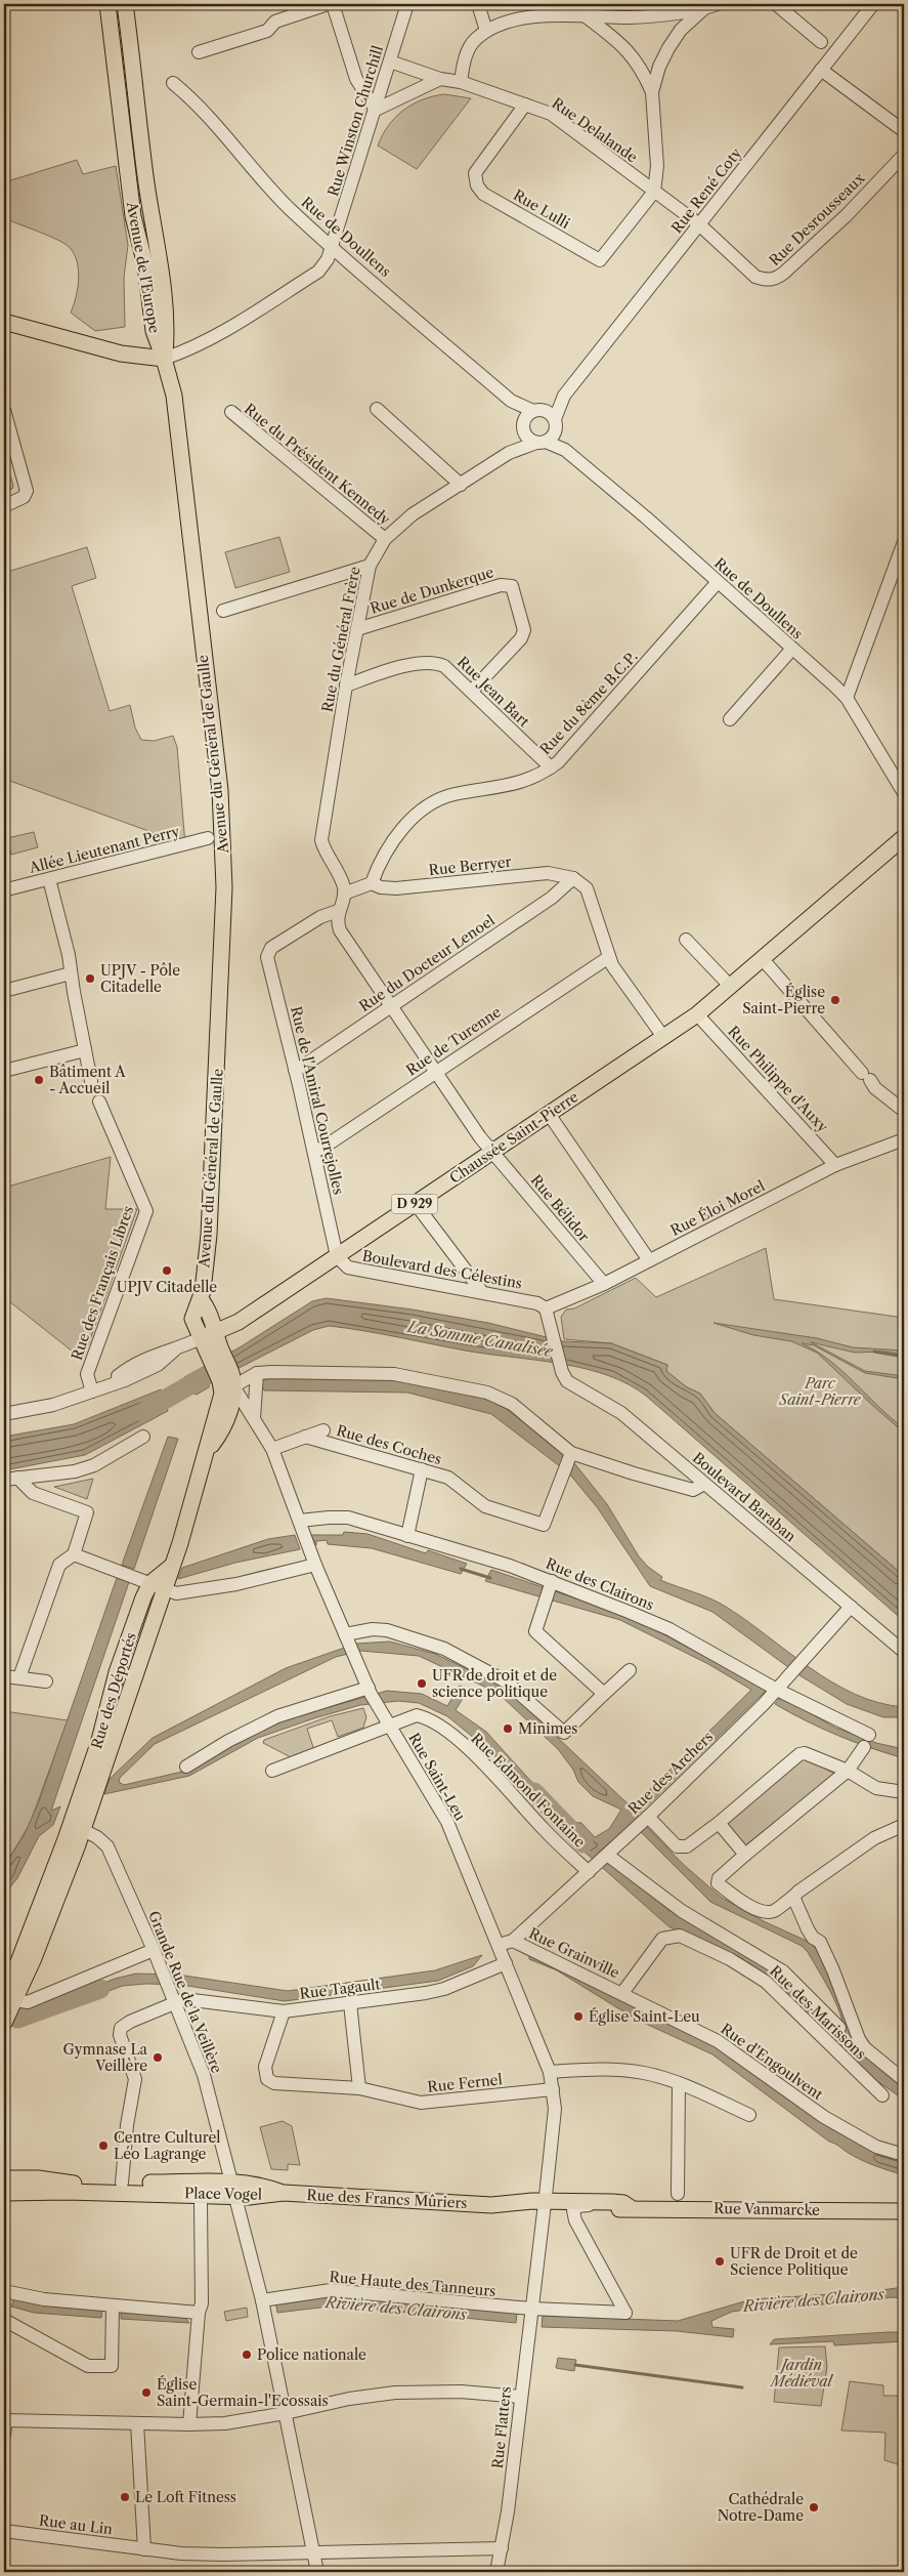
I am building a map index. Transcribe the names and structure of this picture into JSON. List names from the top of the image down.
{
  "streets": {
    "main road": [
      "Avenue de l'Europe",
      "Avenue du Général de Gaulle",
      "Chaussée Saint-Pierre",
      "D 929",
      "Rue des Déportés",
      "Place Vogel",
      "Rue des Francs Mûriers",
      "Rue Vanmarcke"
    ],
    "street": [
      "Rue Winston Churchill",
      "Rue Delalande",
      "Rue René Coty",
      "Rue Lulli",
      "Rue Desrousseaux",
      "Rue de Doullens",
      "Rue du Président Kennedy",
      "Rue de Dunkerque",
      "Rue du Général Frère",
      "Rue Jean Bart",
      "Rue du 8ème B.C.P.",
      "Allée Lieutenant Perry",
      "Rue Berryer",
      "Rue du Docteur Lenoel",
      "Rue de Turenne",
      "Rue Philippe d'Auxy",
      "Rue de l'Amiral Courrejolles",
      "Rue Bélidor",
      "Rue Éloi Morel",
      "Boulevard des Célestins",
      "Rue des Français Libres",
      "Rue des Coches",
      "Boulevard Baraban",
      "Rue des Clairons",
      "Rue des Archers",
      "Rue Saint-Leu",
      "Rue Edmond Fontaine",
      "Rue Grainville",
      "Rue Tagault",
      "Grande Rue de la Veillère",
      "Rue des Marissons",
      "Rue d'Engoulvent",
      "Rue Fernel",
      "Rue Haute des Tanneurs",
      "Rue Flatters",
      "Rue au Lin"
    ]
  },
  "crossings": [
    ["Rue Winston Churchill", "Rue Delalande"],
    ["Rue Winston Churchill", "Rue de Doullens"],
    ["Rue Winston Churchill", "Avenue de l'Europe"],
    ["Rue Winston Churchill", "Avenue du Général de Gaulle"],
    ["Rue Delalande", "Rue René Coty"],
    ["Rue Delalande", "Rue Lulli"],
    ["Rue Delalande", "Rue Desrousseaux"],
    ["Rue René Coty", "Rue Desrousseaux"],
    ["Rue René Coty", "Rue de Doullens"],
    ["Rue René Coty", "Rue du Général Frère"],
    ["Rue de Doullens", "Rue du Général Frère"],
    ["Rue de Doullens", "Rue du 8ème B.C.P."],
    ["Avenue de l'Europe", "Avenue du Général de Gaulle"],
    ["Rue du Président Kennedy", "Rue du Général Frère"],
    ["Rue de Dunkerque", "Rue du Général Frère"],
    ["Rue de Dunkerque", "Rue Jean Bart"],
    ["Rue du Général Frère", "Rue Jean Bart"],
    ["Rue Jean Bart", "Rue du 8ème B.C.P."],
    ["Rue du 8ème B.C.P.", "Rue Berryer"],
    ["Avenue du Général de Gaulle", "Chaussée Saint-Pierre"],
    ["Avenue du Général de Gaulle", "D 929"],
    ["Rue Berryer", "Rue du Docteur Lenoel"],
    ["Rue du Docteur Lenoel", "Rue de l'Amiral Courrejolles"],
    ["Rue du Docteur Lenoel", "Rue Bélidor"],
    ["Rue de Turenne", "Rue de l'Amiral Courrejolles"],
    ["Rue de Turenne", "Rue Bélidor"],
    ["Rue Philippe d'Auxy", "Chaussée Saint-Pierre"],
    ["Rue Philippe d'Auxy", "Rue Éloi Morel"],
    ["Rue de l'Amiral Courrejolles", "Chaussée Saint-Pierre"],
    ["Rue de l'Amiral Courrejolles", "Rue Bélidor"],
    ["Rue de l'Amiral Courrejolles", "Boulevard des Célestins"],
    ["Chaussée Saint-Pierre", "D 929"],
    ["Chaussée Saint-Pierre", "Rue Bélidor"],
    ["Chaussée Saint-Pierre", "Boulevard des Célestins"],
    ["D 929", "Rue des Français Libres"],
    ["Rue Bélidor", "Rue Éloi Morel"],
    ["Rue Éloi Morel", "Boulevard des Célestins"],
    ["Rue Éloi Morel", "Boulevard Baraban"],
    ["Boulevard des Célestins", "Boulevard Baraban"],
    ["Rue des Coches", "Rue Saint-Leu"],
    ["Boulevard Baraban", "Rue des Archers"],
    ["Rue des Clairons", "Rue des Archers"],
    ["Rue des Clairons", "Rue Saint-Leu"],
    ["Rue des Déportés", "Rue Saint-Leu"],
    ["Rue des Déportés", "Grande Rue de la Veillère"],
    ["Rue des Archers", "Rue Saint-Leu"],
    ["Rue des Archers", "Rue Edmond Fontaine"],
    ["Rue des Archers", "Rue Grainville"],
    ["Rue Saint-Leu", "Rue Edmond Fontaine"],
    ["Rue Saint-Leu", "Rue Tagault"],
    ["Rue Saint-Leu", "Rue Fernel"],
    ["Rue Saint-Leu", "Rue des Francs Mûriers"],
    ["Rue Saint-Leu", "Rue Vanmarcke"],
    ["Rue Saint-Leu", "Rue Haute des Tanneurs"],
    ["Rue Saint-Leu", "Rue Flatters"],
    ["Rue Edmond Fontaine", "Rue des Marissons"],
    ["Rue Grainville", "Rue des Marissons"],
    ["Rue Grainville", "Rue d'Engoulvent"],
    ["Rue Tagault", "Grande Rue de la Veillère"],
    ["Rue Tagault", "Rue Fernel"],
    ["Rue Tagault", "Place Vogel"],
    ["Grande Rue de la Veillère", "Place Vogel"],
    ["Grande Rue de la Veillère", "Rue Haute des Tanneurs"],
    ["Grande Rue de la Veillère", "Rue au Lin"],
    ["Rue des Marissons", "Rue d'Engoulvent"],
    ["Place Vogel", "Rue des Francs Mûriers"],
    ["Rue des Francs Mûriers", "Rue Vanmarcke"],
    ["Rue Vanmarcke", "Rue Haute des Tanneurs"],
    ["Rue Haute des Tanneurs", "Rue Flatters"],
    ["Rue Flatters", "Rue au Lin"]
  ],
  "water": ["La Somme Canalisée", "Rivière des Clairons"],
  "parks": ["Parc Saint-Pierre", "Jardin Médiéval"],
  "places": [
    "UPJV - Pôle Citadelle",
    "Église Saint-Pierre",
    "Bâtiment A - Accueil",
    "UPJV Citadelle",
    "UFR de droit et de science politique",
    "Minimes",
    "Église Saint-Leu",
    "Gymnase La Veillère",
    "Centre Culturel Léo Lagrange",
    "UFR de Droit et de Science Politique",
    "Police nationale",
    "Église Saint-Germain-l'Ecossais",
    "Le Loft Fitness",
    "Cathédrale Notre-Dame"
  ]
}
